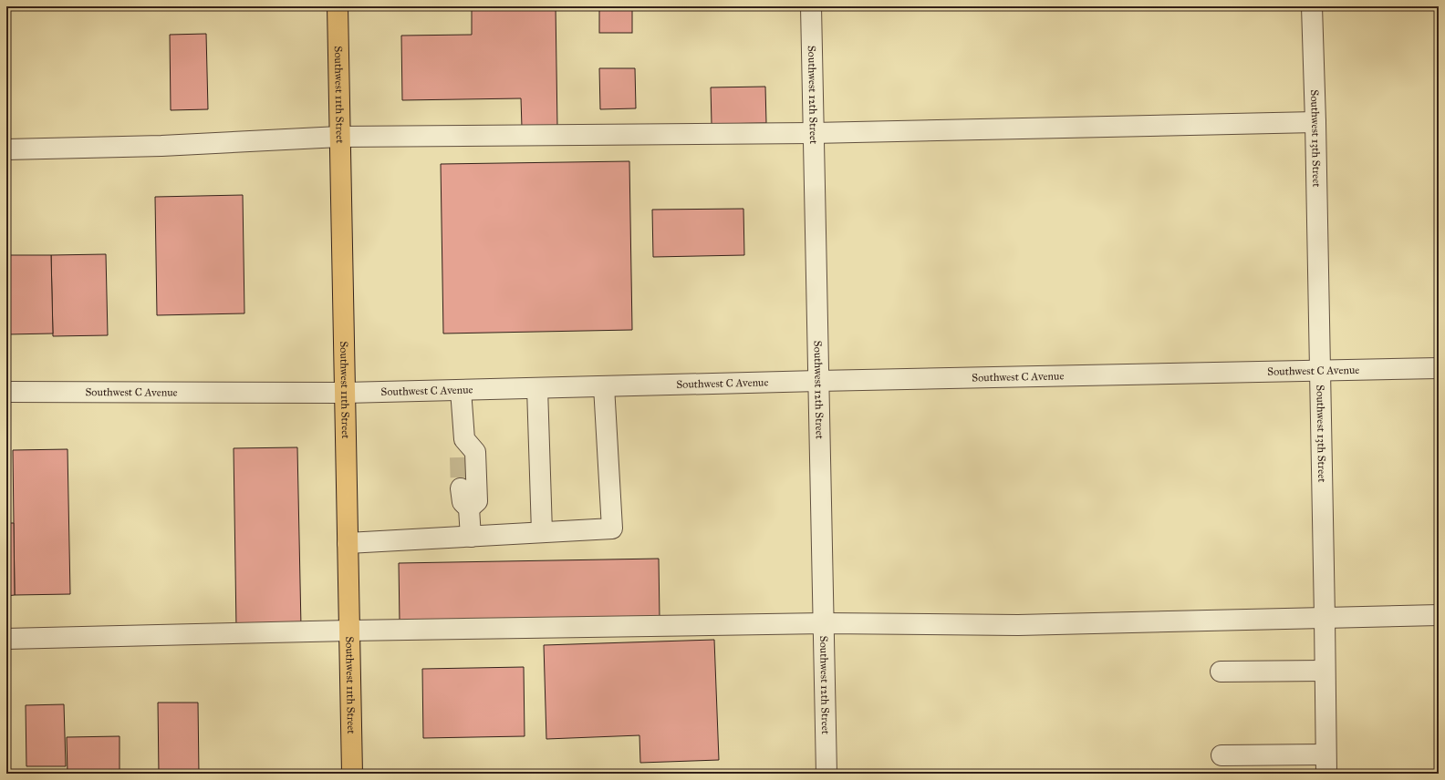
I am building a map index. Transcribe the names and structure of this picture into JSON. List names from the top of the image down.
{
  "streets": {
    "main road": ["Southwest 11th Street"],
    "street": ["Southwest 12th Street", "Southwest 13th Street", "Southwest C Avenue"]
  },
  "crossings": [
    ["Southwest 11th Street", "Southwest C Avenue"],
    ["Southwest 12th Street", "Southwest C Avenue"],
    ["Southwest 13th Street", "Southwest C Avenue"]
  ]
}
